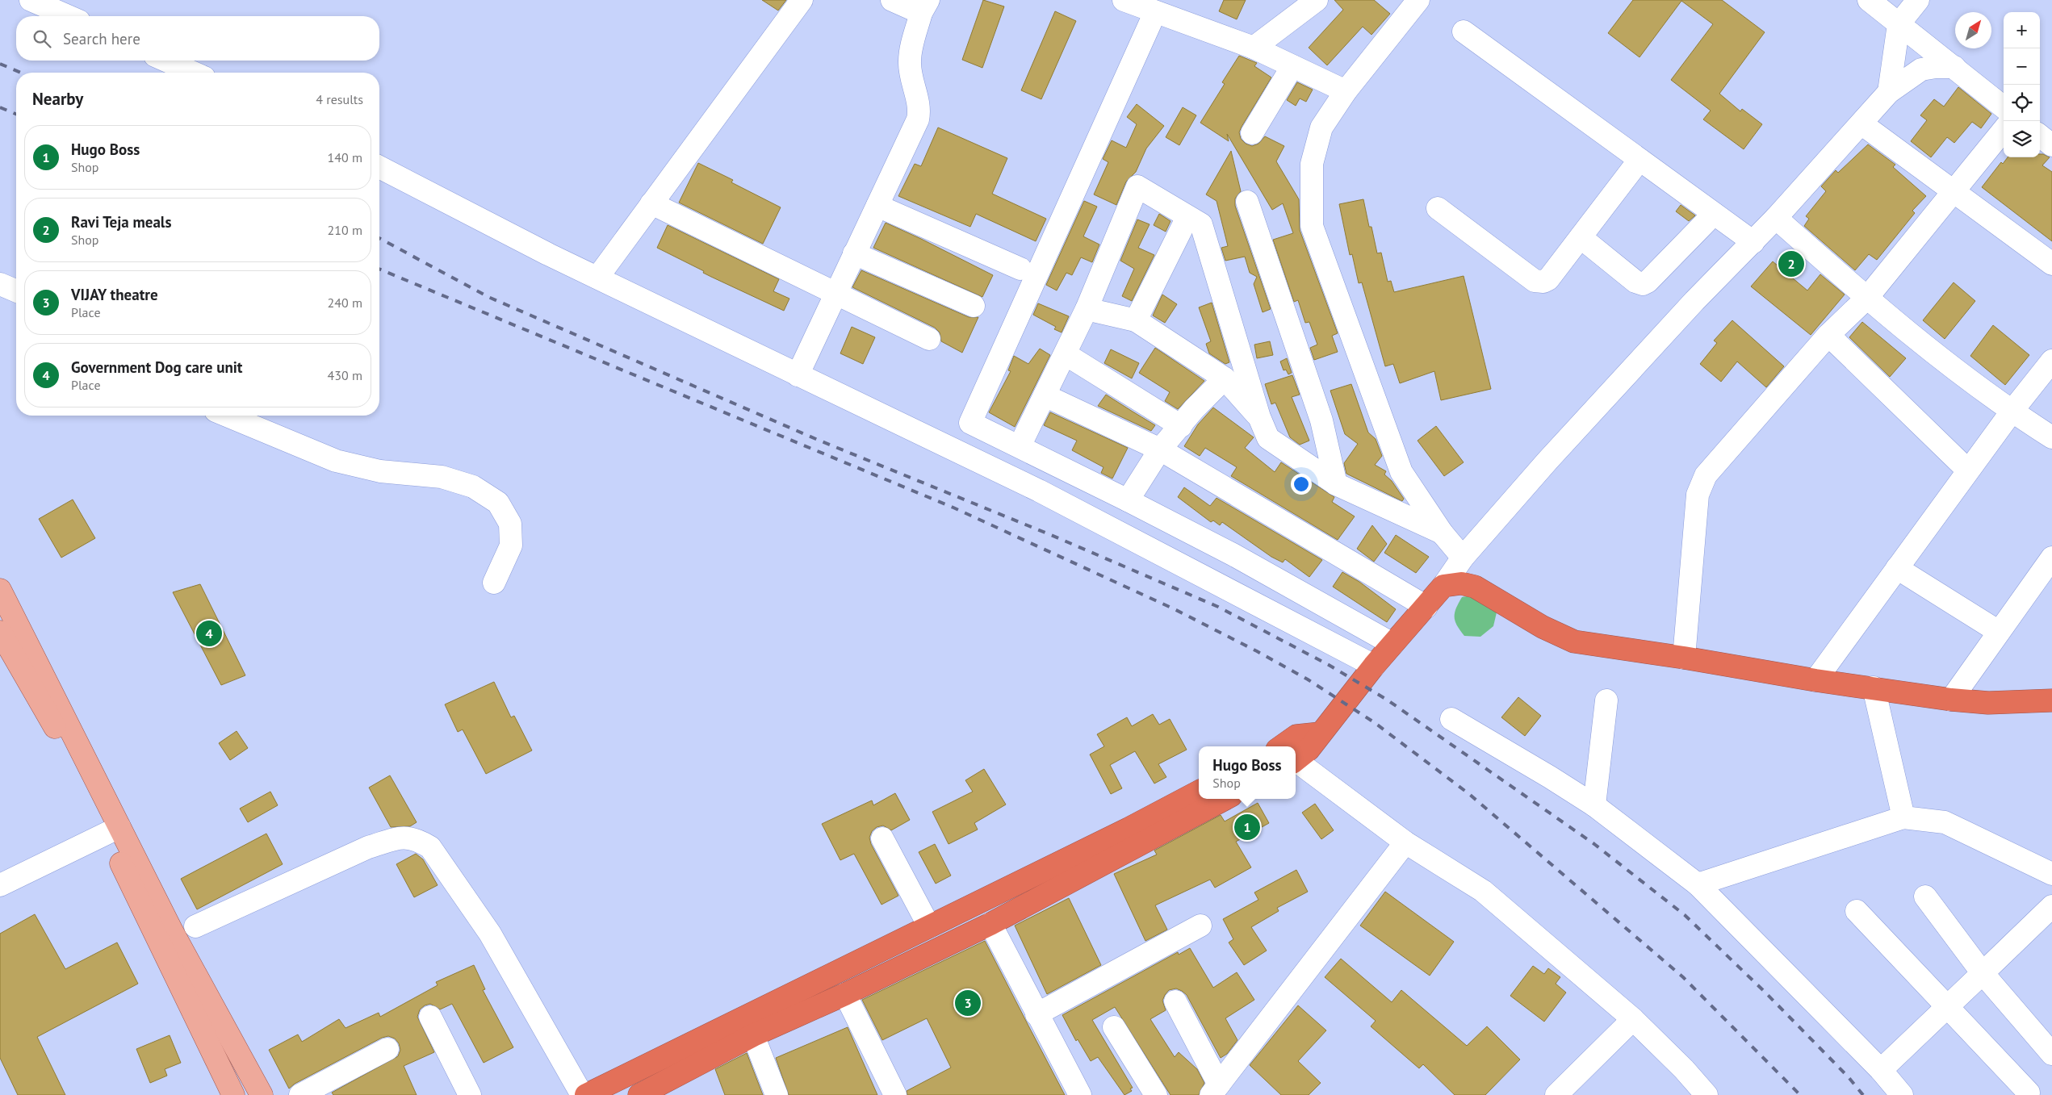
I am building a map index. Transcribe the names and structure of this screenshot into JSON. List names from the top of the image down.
{
  "north": "top right",
  "page": {
    "map_buttons": ["+", "−"],
    "search": "Search here",
    "heading": ["Nearby", "4 results"],
    "list": [
      {
        "mark": "1",
        "name": "Hugo Boss",
        "note": "Shop",
        "value": "140 m"
      },
      {
        "mark": "2",
        "name": "Ravi Teja meals",
        "note": "Shop",
        "value": "210 m"
      },
      {
        "mark": "3",
        "name": "VIJAY theatre",
        "note": "Place",
        "value": "240 m"
      },
      {
        "mark": "4",
        "name": "Government Dog care unit",
        "note": "Place",
        "value": "430 m"
      }
    ],
    "pins": [
      "2",
      "4",
      "1",
      "3"
    ],
    "popup": ["Hugo Boss", "Shop"]
  }
}
